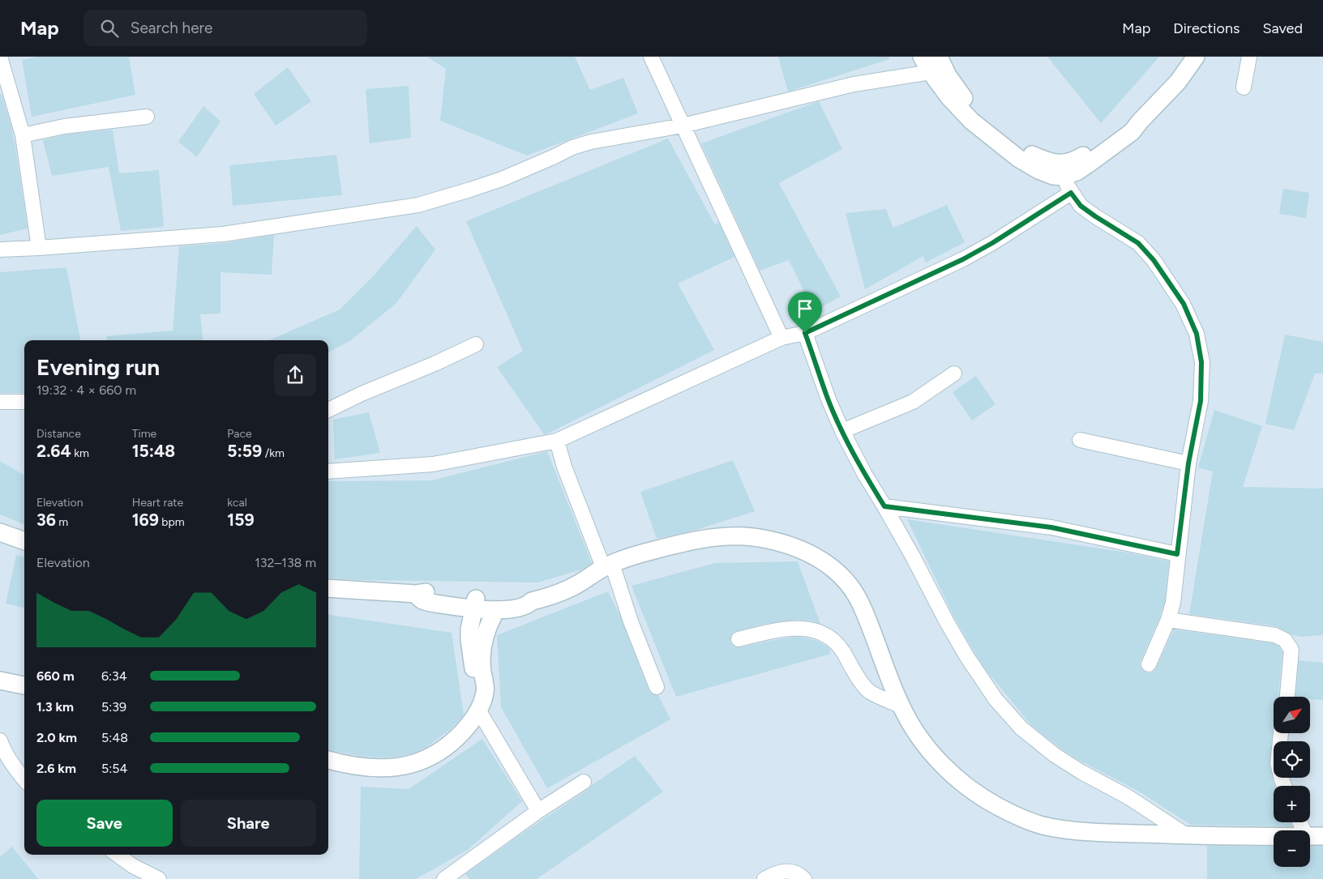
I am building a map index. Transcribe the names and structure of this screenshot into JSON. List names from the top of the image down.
{
  "north": "top right",
  "page": {
    "header": "Map",
    "search": "Search here",
    "nav": ["Map", "Directions", "Saved"],
    "heading": ["Evening run", "19:32 · 4 × 660 m"],
    "stats": [
      ["Distance", "2.64 km"],
      ["Time", "15:48"],
      ["Pace", "5:59 /km"],
      ["Elevation", "36 m"],
      ["Heart rate", "169 bpm"],
      ["kcal", "159"]
    ],
    "chart": ["Elevation", "132–138 m"],
    "list": [
      {
        "name": "660 m",
        "note": "6:34"
      },
      {
        "name": "1.3 km",
        "note": "5:39"
      },
      {
        "name": "2.0 km",
        "note": "5:48"
      },
      {
        "name": "2.6 km",
        "note": "5:54"
      }
    ],
    "map_buttons": ["+", "−"],
    "buttons": ["Save", "Share"]
  }
}
